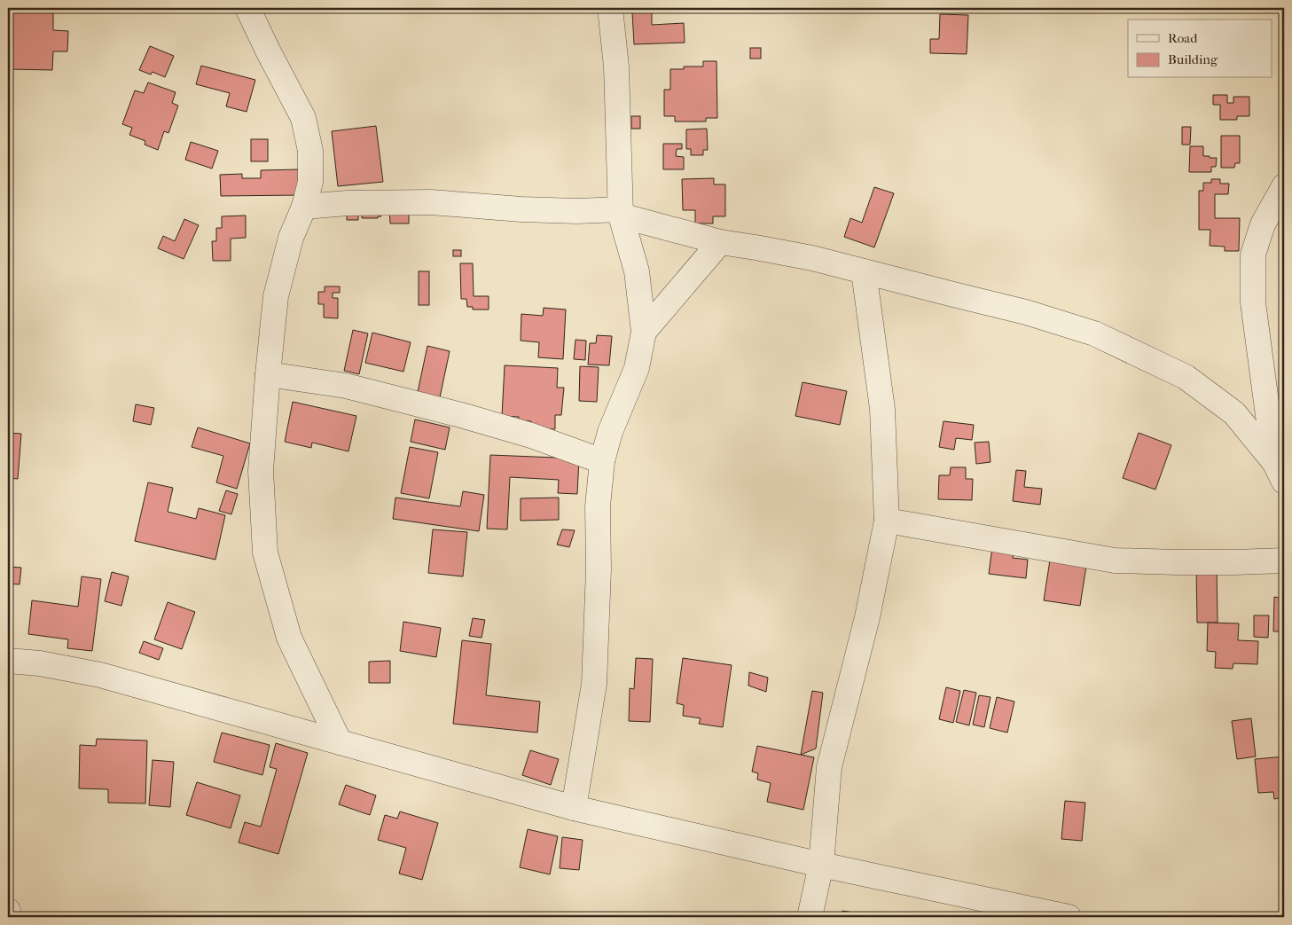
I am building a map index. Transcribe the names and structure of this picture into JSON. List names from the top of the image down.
{
  "legend": ["Road", "Building"]
}
